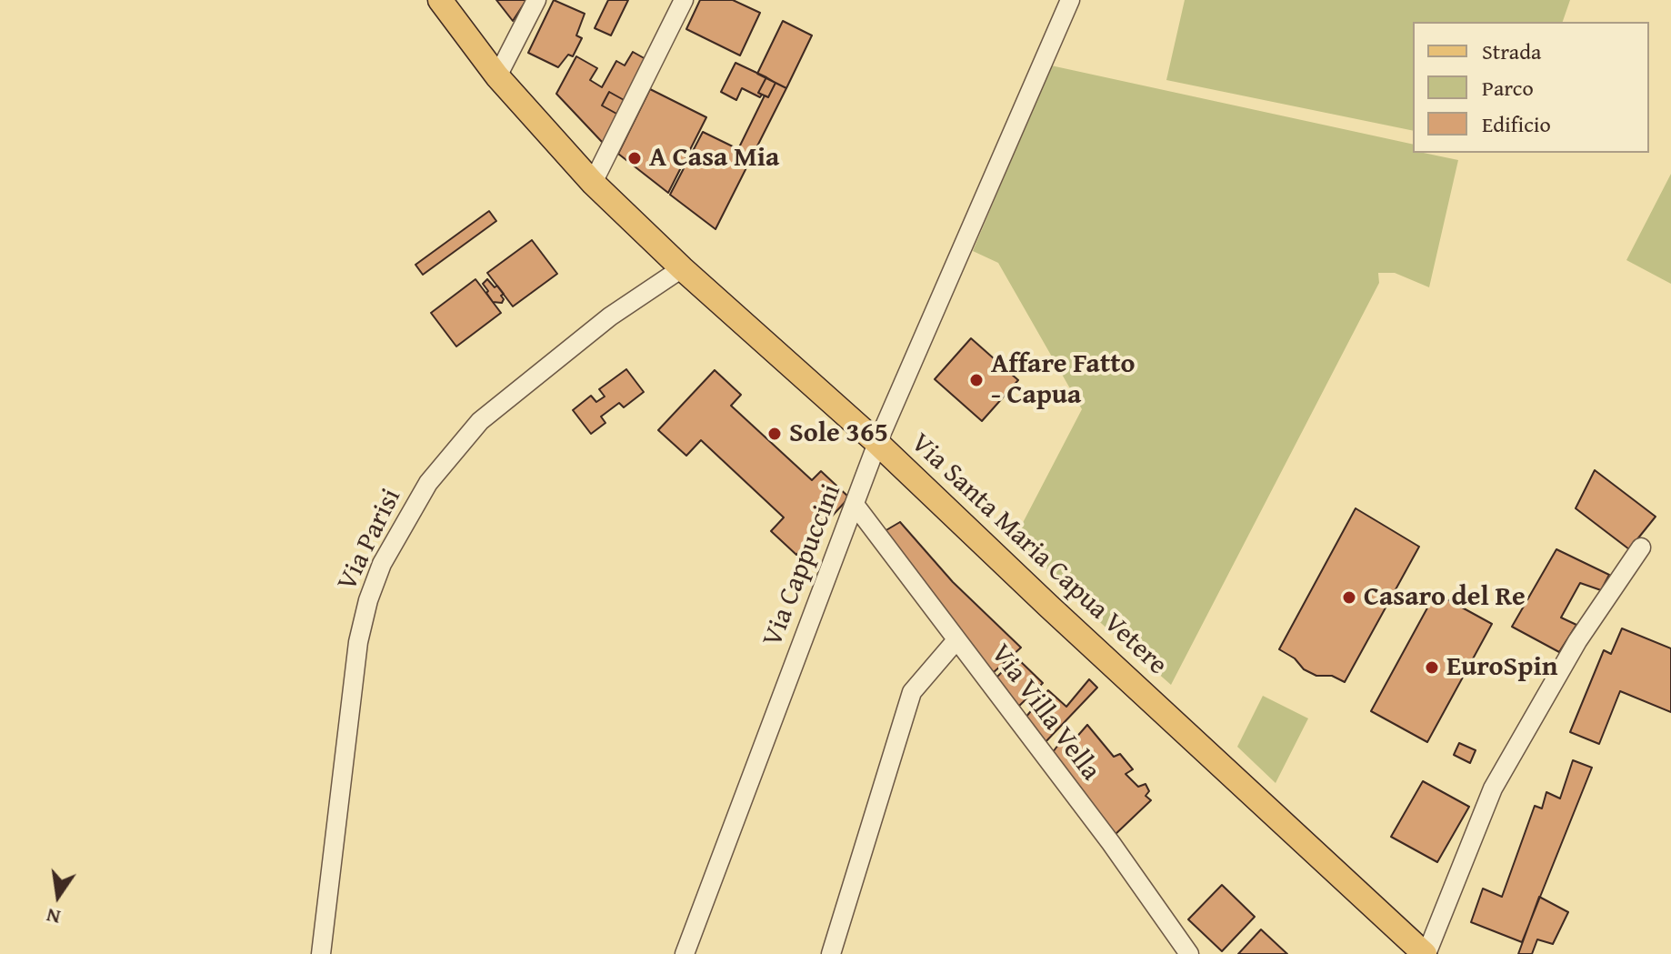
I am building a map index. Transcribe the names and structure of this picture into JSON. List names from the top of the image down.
{
  "streets": {
    "main road": ["Via Santa Maria Capua Vetere"],
    "street": ["Via Parisi", "Via Cappuccini", "Via Villa Vella"]
  },
  "crossings": [
    ["Via Parisi", "Via Santa Maria Capua Vetere"],
    ["Via Santa Maria Capua Vetere", "Via Cappuccini"],
    ["Via Cappuccini", "Via Villa Vella"]
  ],
  "places": [
    "A Casa Mia",
    "Affare Fatto - Capua",
    "Sole 365",
    "Casaro del Re",
    "EuroSpin"
  ],
  "legend": ["Strada", "Parco", "Edificio"],
  "north": "bottom"
}
